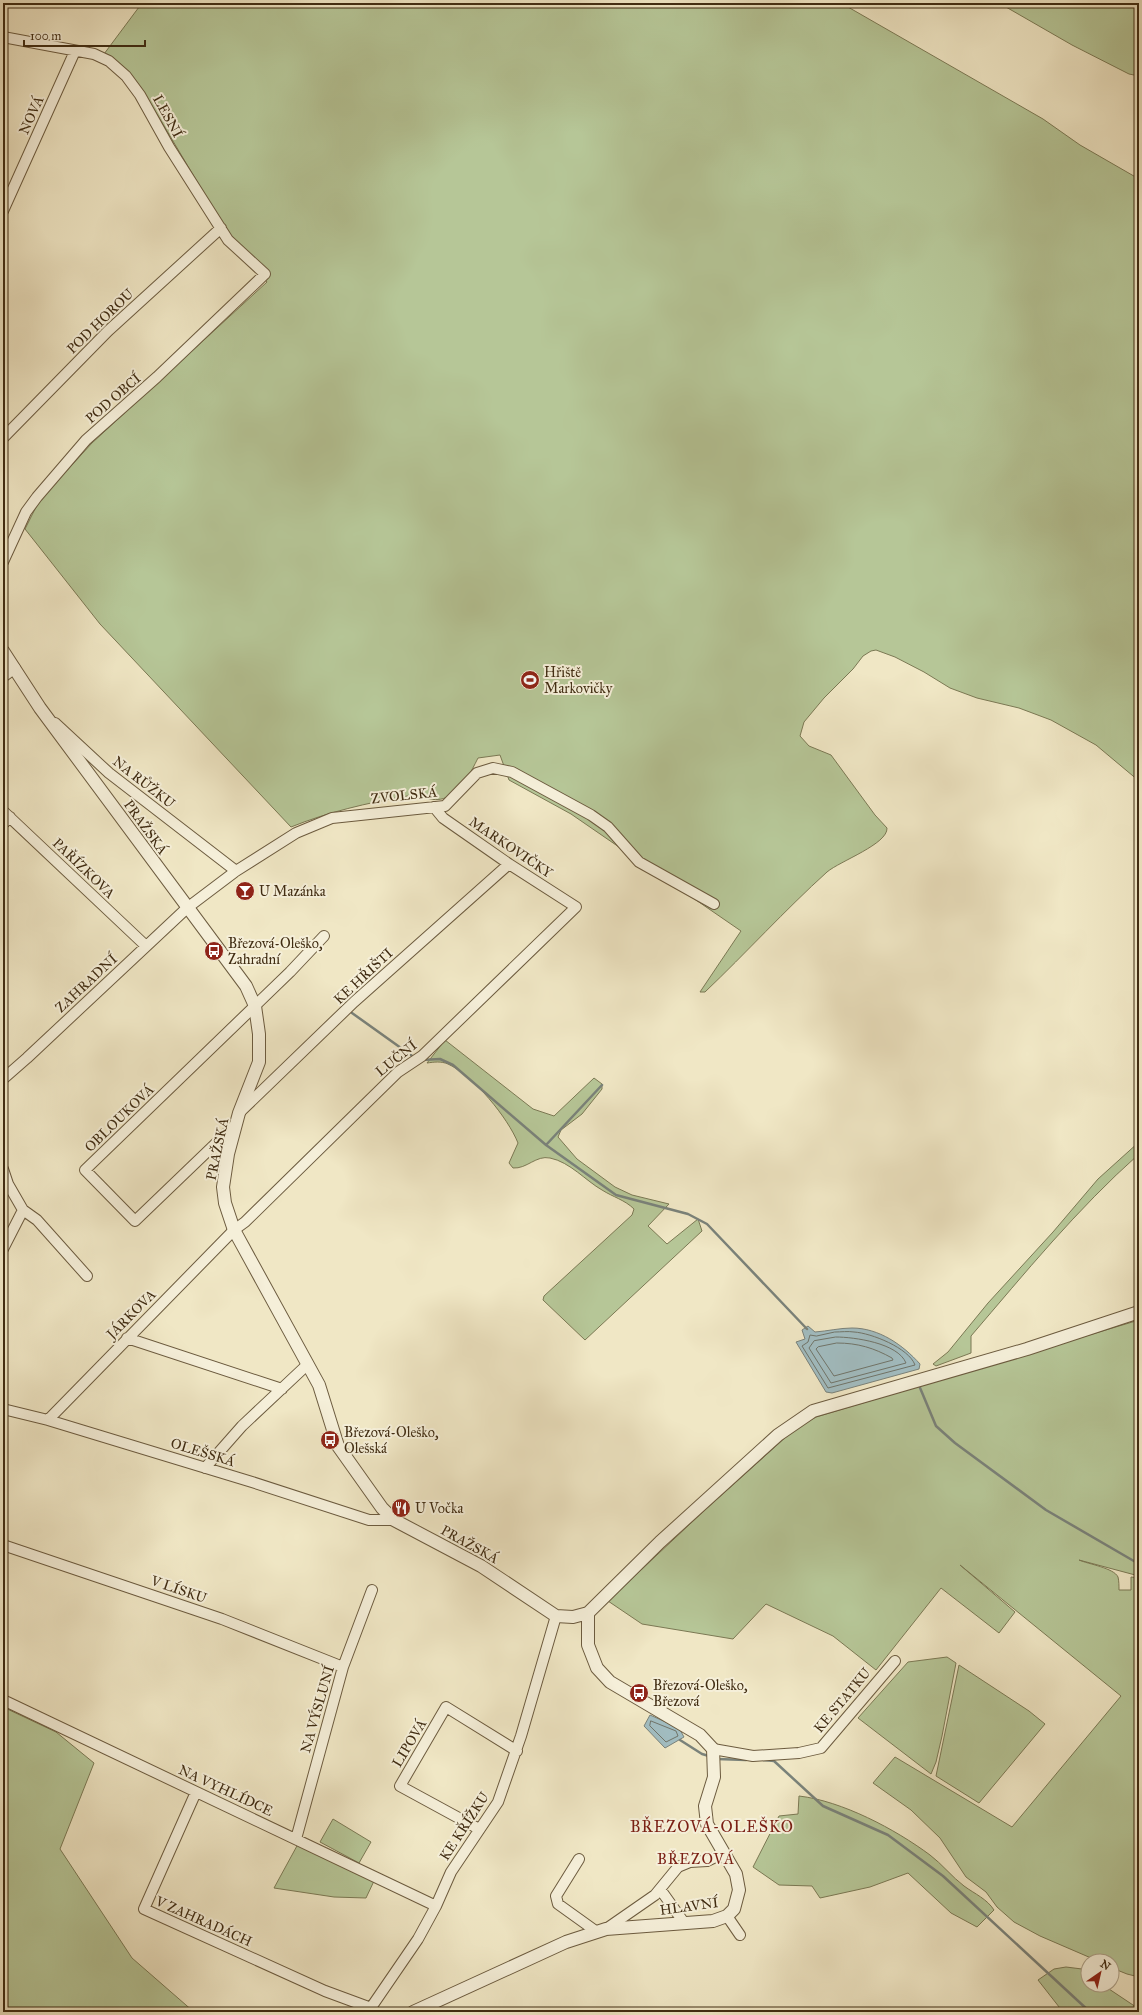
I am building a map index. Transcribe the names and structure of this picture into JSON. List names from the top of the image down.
{
  "streets": {
    "street": [
      "NOVÁ",
      "LESNÍ",
      "POD HOROU",
      "POD OBCÍ",
      "NA RŮŽKU",
      "ZVOLSKÁ",
      "PRAŽSKÁ",
      "MARKOVIČKY",
      "PAŘÍZKOVA",
      "KE HŘIŠTI",
      "ZAHRADNÍ",
      "LUČNÍ",
      "OBLOUKOVÁ",
      "JÁRKOVA",
      "OLEŠSKÁ",
      "V LÍSKU",
      "KE STATKU",
      "NA VÝSLUNÍ",
      "LIPOVÁ",
      "NA VYHLÍDCE",
      "KE KŘÍŽKU",
      "HLAVNÍ",
      "V ZAHRADÁCH"
    ]
  },
  "crossings": [
    ["NOVÁ", "LESNÍ"],
    ["LESNÍ", "POD HOROU"],
    ["LESNÍ", "POD OBCÍ"],
    ["NA RŮŽKU", "ZVOLSKÁ"],
    ["NA RŮŽKU", "PRAŽSKÁ"],
    ["ZVOLSKÁ", "PRAŽSKÁ"],
    ["ZVOLSKÁ", "MARKOVIČKY"],
    ["ZVOLSKÁ", "ZAHRADNÍ"],
    ["PRAŽSKÁ", "KE HŘIŠTI"],
    ["PRAŽSKÁ", "ZAHRADNÍ"],
    ["PRAŽSKÁ", "LUČNÍ"],
    ["PRAŽSKÁ", "OBLOUKOVÁ"],
    ["PRAŽSKÁ", "JÁRKOVA"],
    ["PRAŽSKÁ", "OLEŠSKÁ"],
    ["PRAŽSKÁ", "KE KŘÍŽKU"],
    ["MARKOVIČKY", "KE HŘIŠTI"],
    ["MARKOVIČKY", "LUČNÍ"],
    ["PAŘÍZKOVA", "ZAHRADNÍ"],
    ["KE HŘIŠTI", "OBLOUKOVÁ"],
    ["LUČNÍ", "JÁRKOVA"],
    ["JÁRKOVA", "OLEŠSKÁ"],
    ["V LÍSKU", "NA VÝSLUNÍ"],
    ["KE STATKU", "HLAVNÍ"],
    ["NA VÝSLUNÍ", "NA VYHLÍDCE"],
    ["LIPOVÁ", "KE KŘÍŽKU"],
    ["NA VYHLÍDCE", "KE KŘÍŽKU"],
    ["NA VYHLÍDCE", "V ZAHRADÁCH"],
    ["KE KŘÍŽKU", "V ZAHRADÁCH"]
  ],
  "districts": ["BŘEZOVÁ-OLEŠKO", "BŘEZOVÁ"],
  "places": {
    "sports": ["Hřiště Markovičky"],
    "bar": ["U Mazánka"],
    "bus stop": ["Březová-Oleško, Zahradní", "Březová-Oleško, Olešská", "Březová-Oleško, Březová"],
    "restaurant": ["U Vočka"]
  },
  "scale_bar": "100 m",
  "north": "top right"
}
